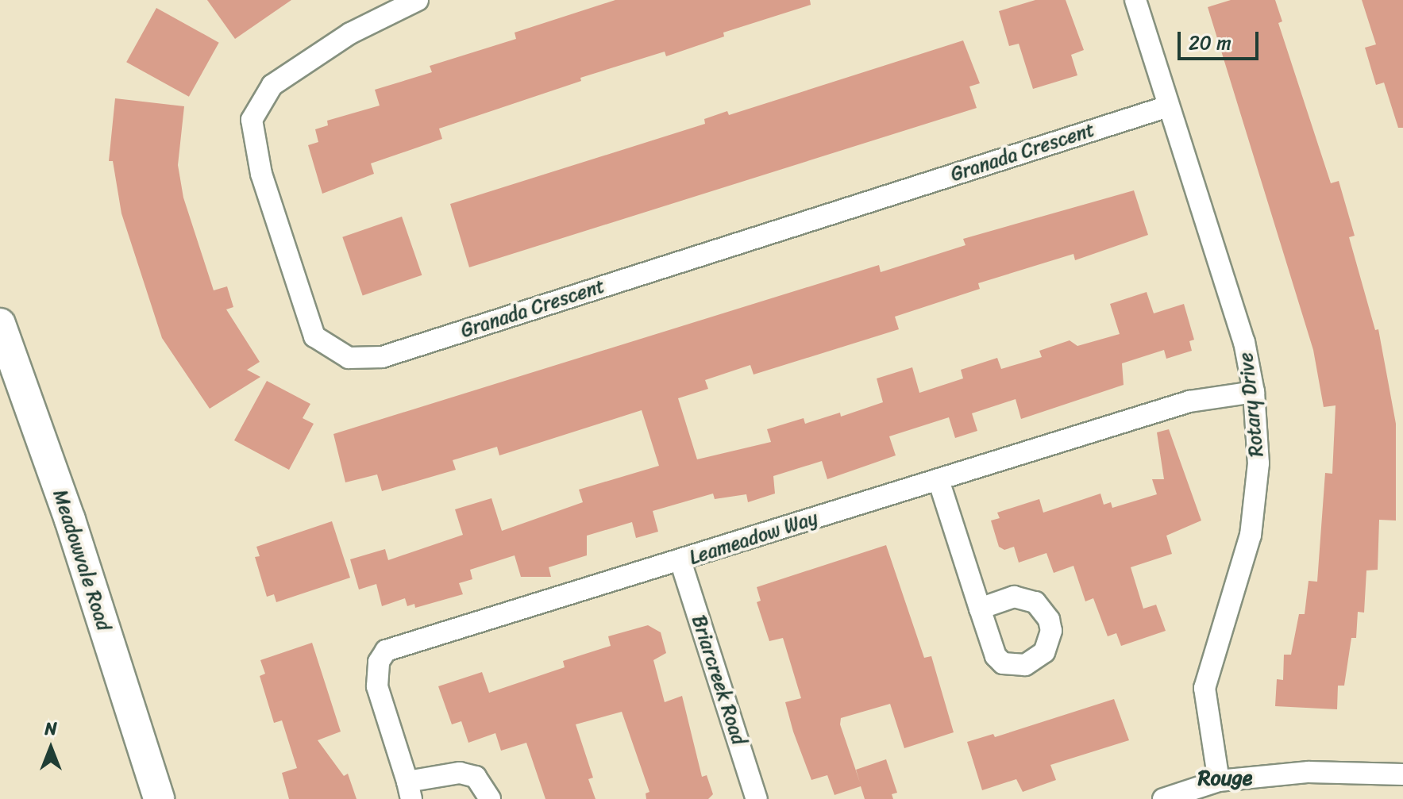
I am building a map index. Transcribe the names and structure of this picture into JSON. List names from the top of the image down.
{
  "streets": {
    "main road": ["Meadowvale Road"],
    "street": [
      "Granada Crescent",
      "Rotary Drive",
      "Leameadow Way",
      "Briarcreek Road"
    ]
  },
  "crossings": [
    ["Granada Crescent", "Rotary Drive"],
    ["Rotary Drive", "Leameadow Way"],
    ["Leameadow Way", "Briarcreek Road"]
  ],
  "districts": ["Rouge"],
  "scale_bar": "20 m",
  "north": "top"
}
